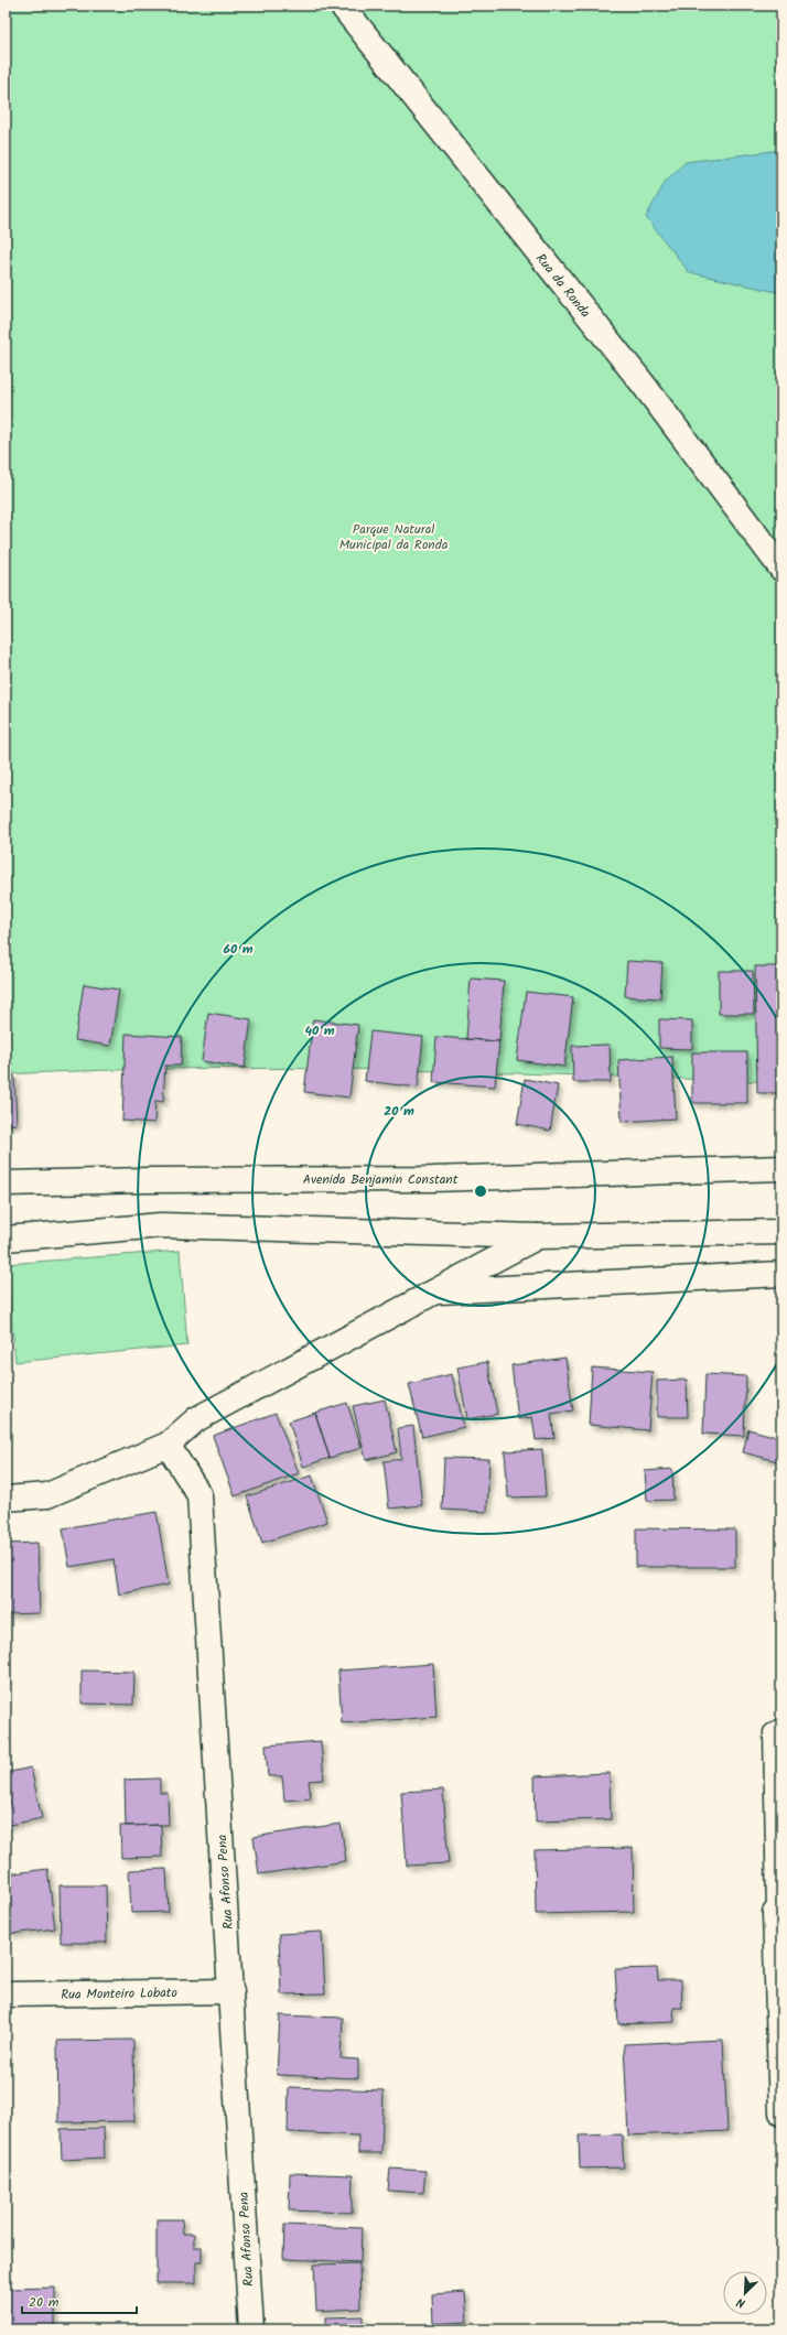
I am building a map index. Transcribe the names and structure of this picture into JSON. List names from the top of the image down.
{
  "streets": {
    "street": [
      "Rua da Ronda",
      "Avenida Benjamin Constant",
      "Rua Afonso Pena",
      "Rua Monteiro Lobato"
    ]
  },
  "crossings": [
    ["Rua Afonso Pena", "Rua Monteiro Lobato"]
  ],
  "parks": ["Parque Natural Municipal da Ronda"],
  "scale_bar": "20 m",
  "north": "bottom left",
  "rings": ["60 m", "40 m", "20 m"]
}
